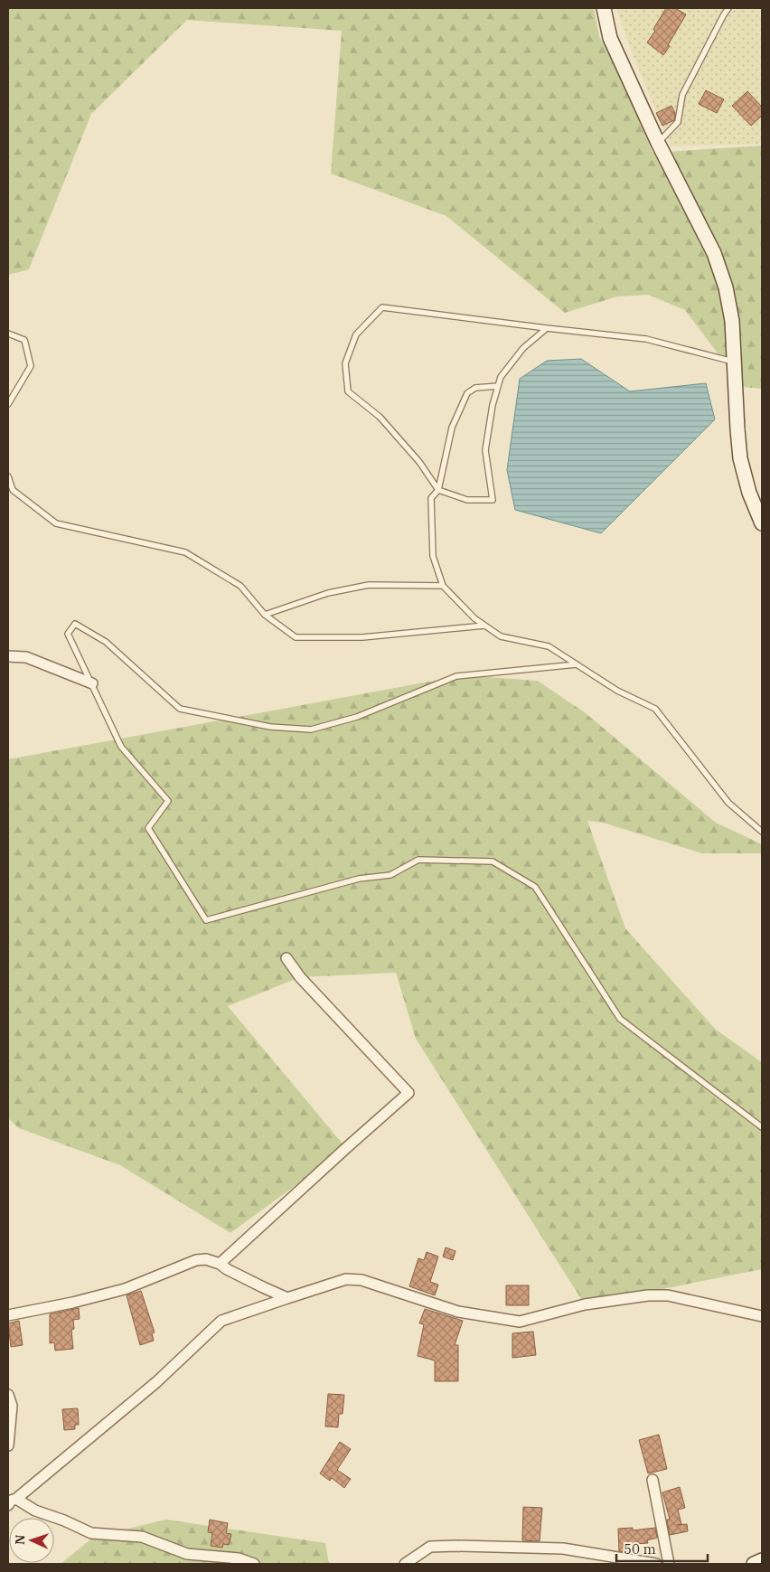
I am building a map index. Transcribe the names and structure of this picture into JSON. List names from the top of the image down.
{
  "scale_bar": "50 m",
  "north": "left"
}
